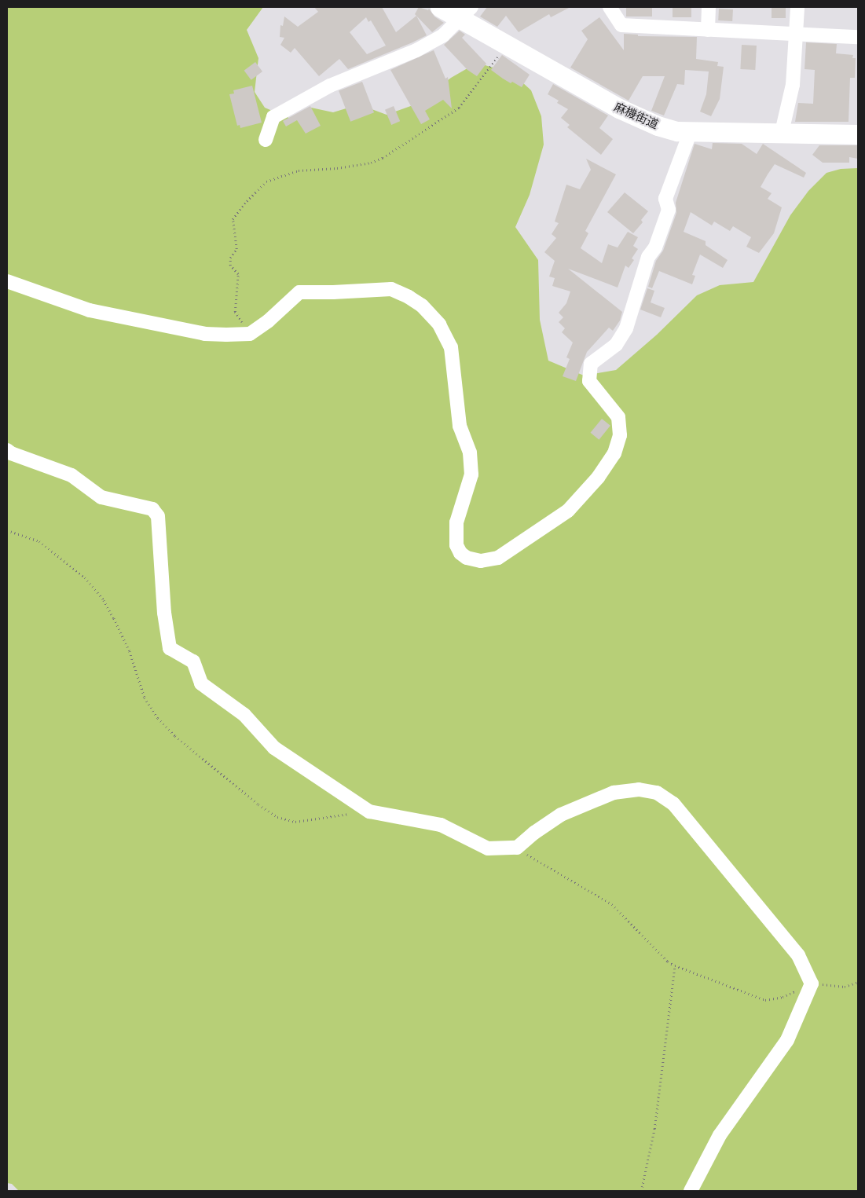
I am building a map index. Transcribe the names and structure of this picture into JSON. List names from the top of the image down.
{
  "streets": {
    "street": ["麻機街道"]
  }
}
